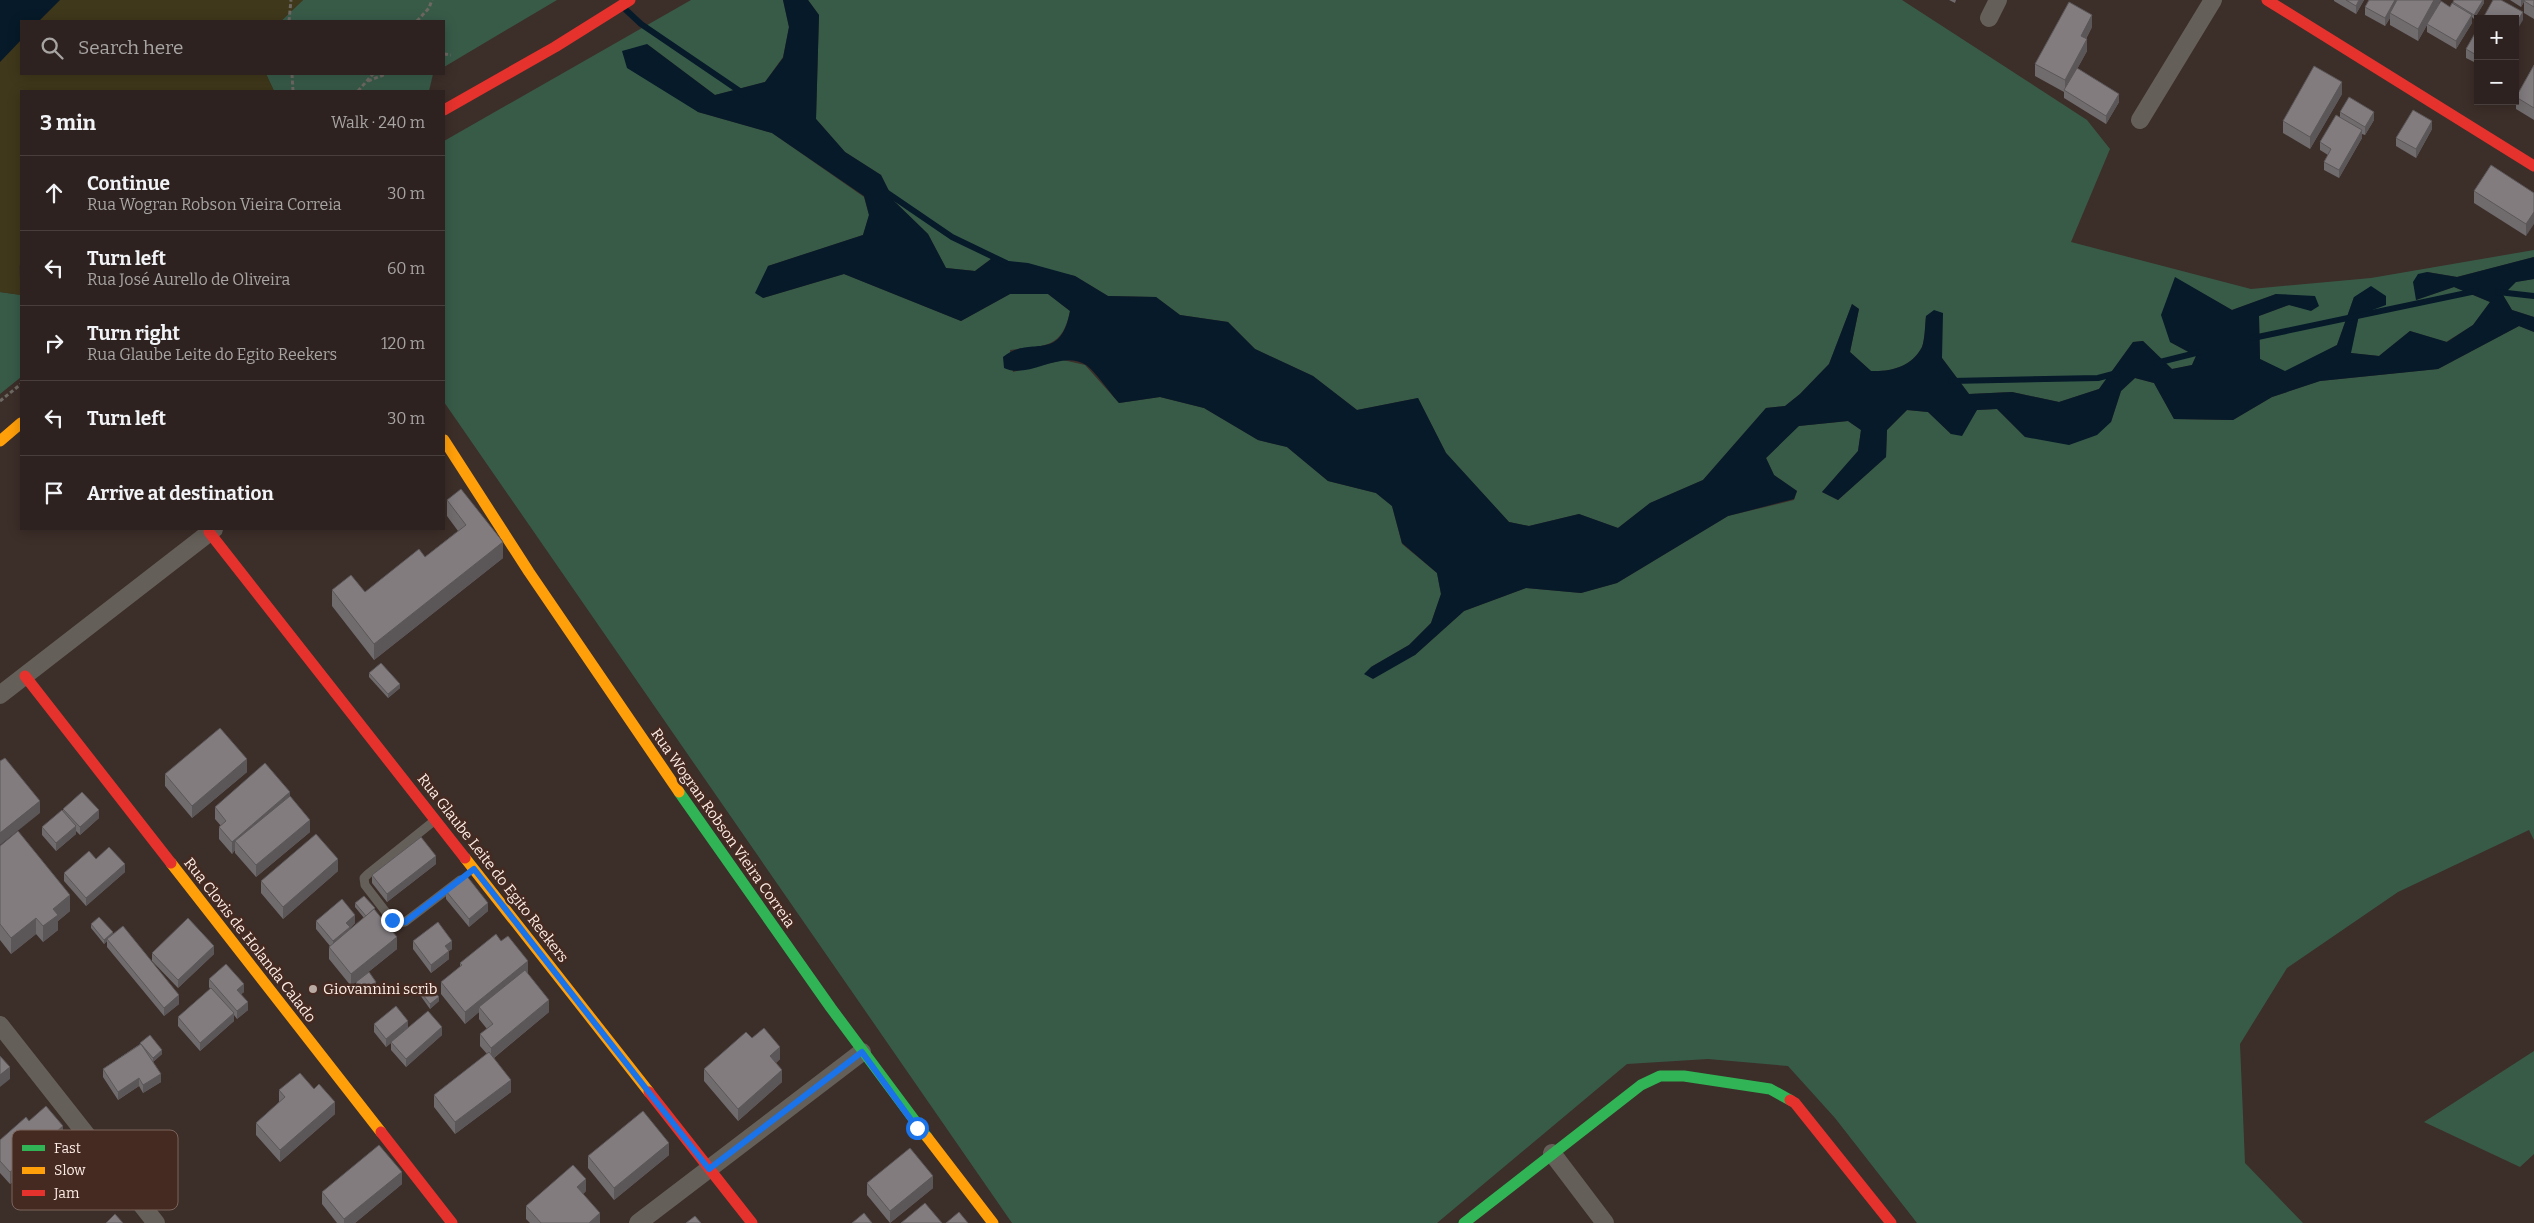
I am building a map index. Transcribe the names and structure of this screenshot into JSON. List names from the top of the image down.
{
  "streets": {
    "street": ["Rua Wogran Robson Vieira Correia", "Rua Glaube Leite do Egito Reekers", "Rua Clovis de Holanda Calado"]
  },
  "places": ["Giovannini scrib"],
  "legend": ["Fast", "Slow", "Jam"],
  "page": {
    "map_buttons": ["+", "−"],
    "search": "Search here",
    "heading": ["3 min", "Walk · 240 m"],
    "list": [
      ["Continue", "Rua Wogran Robson Vieira Correia", "30 m"],
      ["Turn left", "Rua José Aurello de Oliveira", "60 m"],
      ["Turn right", "Rua Glaube Leite do Egito Reekers", "120 m"],
      ["Turn left", "30 m"],
      "Arrive at destination"
    ]
  }
}
